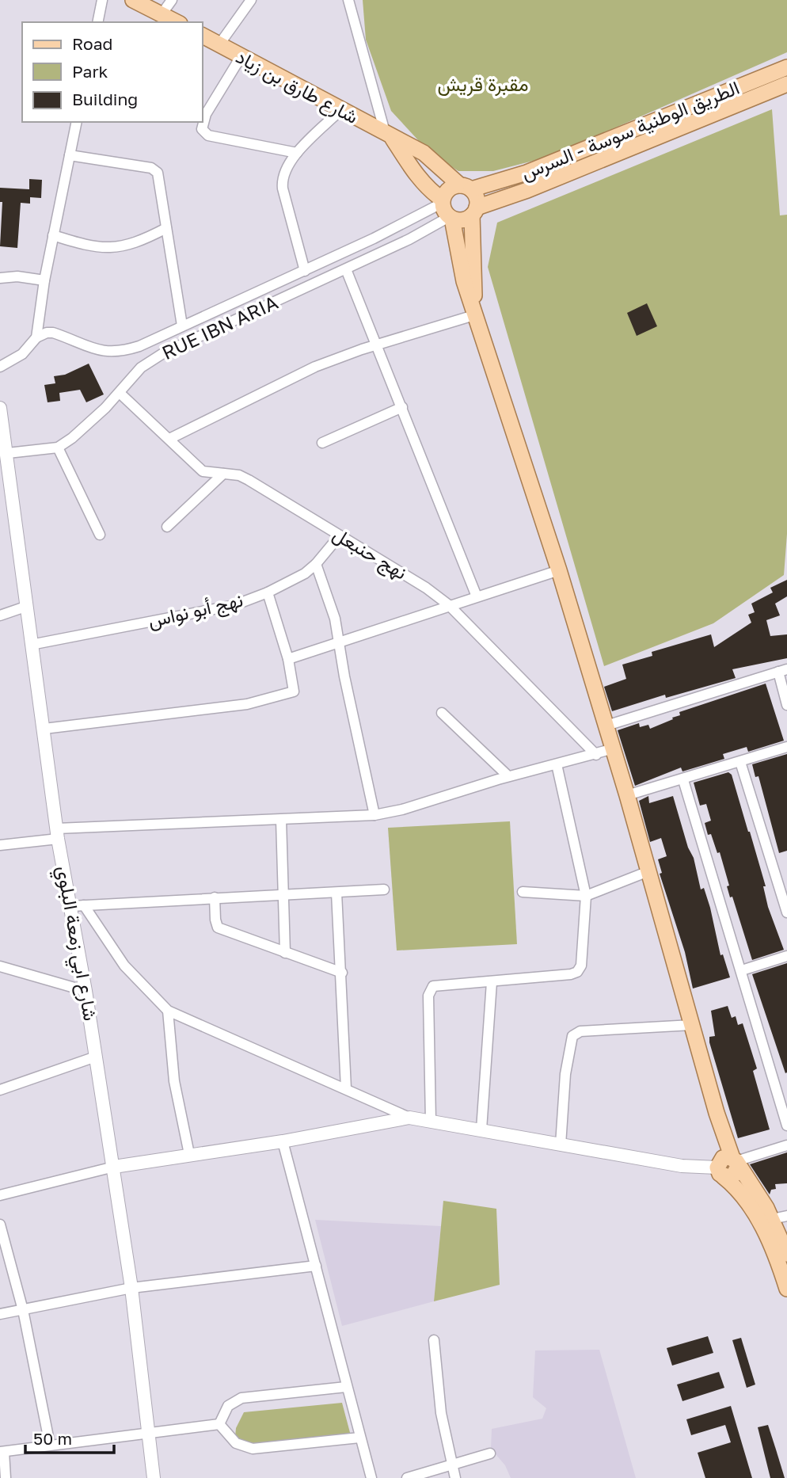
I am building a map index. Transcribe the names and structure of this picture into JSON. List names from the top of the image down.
{
  "streets": {
    "main road": ["شارع طارق بن زياد", "الطريق الوطنية سوسة - السرس", "شارع ابي زمعة البلوي"],
    "street": ["RUE IBN ARIA", "نهج حنبعل", "نهج أبو نواس"]
  },
  "crossings": [
    ["شارع طارق بن زياد", "الطريق الوطنية سوسة - السرس"],
    ["شارع طارق بن زياد", "RUE IBN ARIA"],
    ["الطريق الوطنية سوسة - السرس", "RUE IBN ARIA"],
    ["RUE IBN ARIA", "نهج حنبعل"],
    ["RUE IBN ARIA", "شارع ابي زمعة البلوي"],
    ["نهج حنبعل", "نهج أبو نواس"],
    ["نهج أبو نواس", "شارع ابي زمعة البلوي"]
  ],
  "parks": ["مقبرة قريش"],
  "legend": ["Road", "Park", "Building"],
  "scale_bar": "50 m"
}
